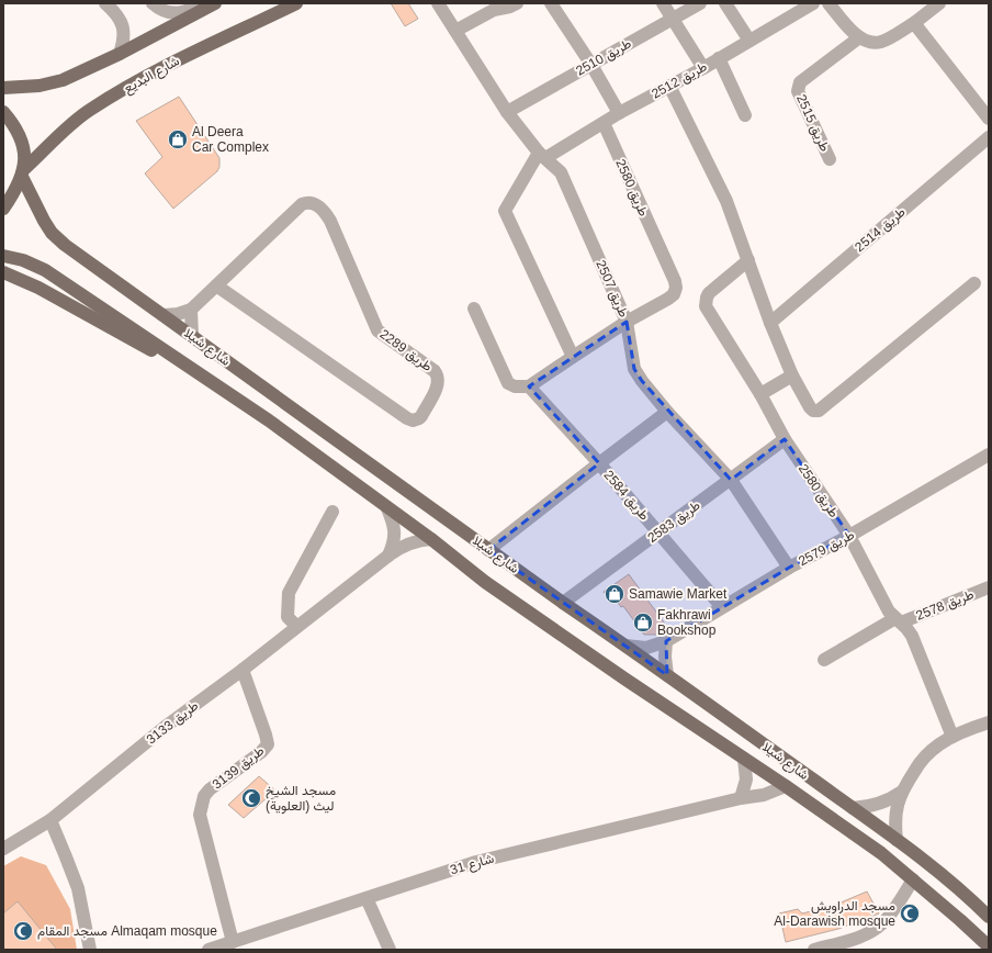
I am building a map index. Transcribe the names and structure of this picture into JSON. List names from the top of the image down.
{
  "streets": {
    "main road": ["شارع البديع", "شارع شيلا"],
    "street": [
      "طريق 2510",
      "طريق 2512",
      "طريق 2515",
      "طريق 2580",
      "طريق 2514",
      "طريق 2507",
      "طريق 2289",
      "طريق 2584",
      "طريق 2583",
      "طريق 2579",
      "طريق 2578",
      "طريق 3133",
      "طريق 3139",
      "شارع 31"
    ]
  },
  "crossings": [
    ["طريق 2510", "طريق 2507"],
    ["شارع البديع", "شارع شيلا"],
    ["طريق 2512", "طريق 2580"],
    ["طريق 2512", "طريق 2507"],
    ["طريق 2580", "طريق 2507"],
    ["طريق 2580", "طريق 2583"],
    ["طريق 2580", "طريق 2579"],
    ["طريق 2580", "طريق 2578"],
    ["طريق 2507", "طريق 2584"],
    ["طريق 2507", "طريق 2583"],
    ["طريق 2507", "طريق 2579"],
    ["شارع شيلا", "طريق 2289"],
    ["شارع شيلا", "طريق 2584"],
    ["شارع شيلا", "طريق 2583"],
    ["شارع شيلا", "طريق 2579"],
    ["شارع شيلا", "طريق 3133"],
    ["شارع شيلا", "شارع 31"],
    ["طريق 2584", "طريق 2583"],
    ["طريق 2584", "طريق 2579"],
    ["طريق 3133", "طريق 3139"],
    ["طريق 3139", "شارع 31"]
  ],
  "places": {
    "shop": ["Al Deera Car Complex", "Samawie Market", "Fakhrawi Bookshop"],
    "mosque": ["مسجد الشيخ ليث (العلوية)", "مسجد الدراويش Al-Darawish mosque", "مسجد المقام Almaqam mosque"]
  }
}
